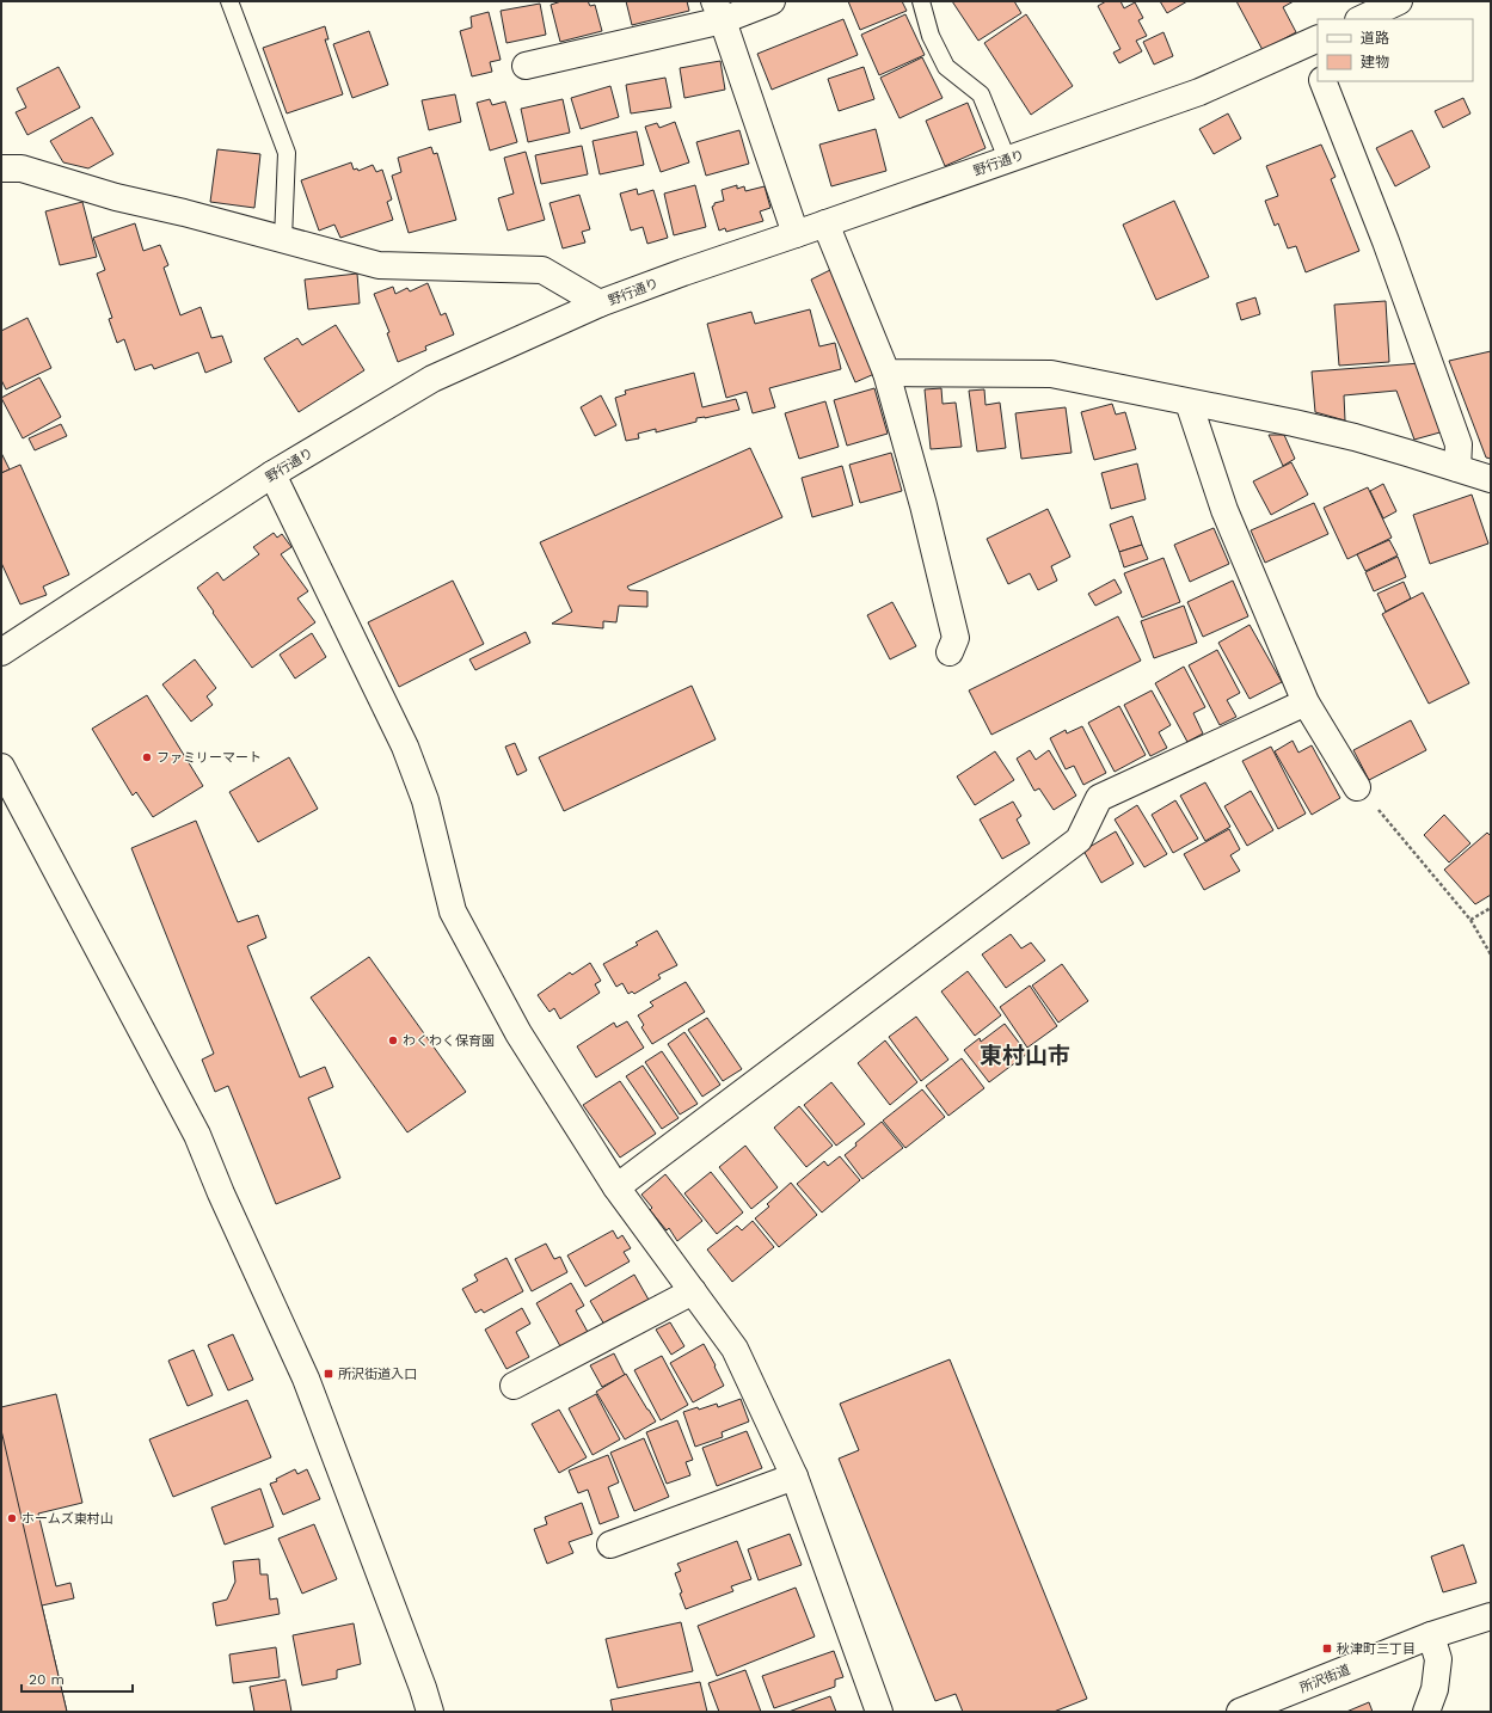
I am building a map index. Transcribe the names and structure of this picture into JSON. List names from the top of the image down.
{
  "streets": {
    "street": ["野行通り", "所沢街道"]
  },
  "districts": ["東村山市"],
  "places": {
    "other": ["ファミリーマート", "わくわく保育園", "ホームズ東村山"],
    "transit": ["所沢街道入口", "秋津町三丁目"]
  },
  "legend": ["道路", "建物"],
  "scale_bar": "20 m"
}
